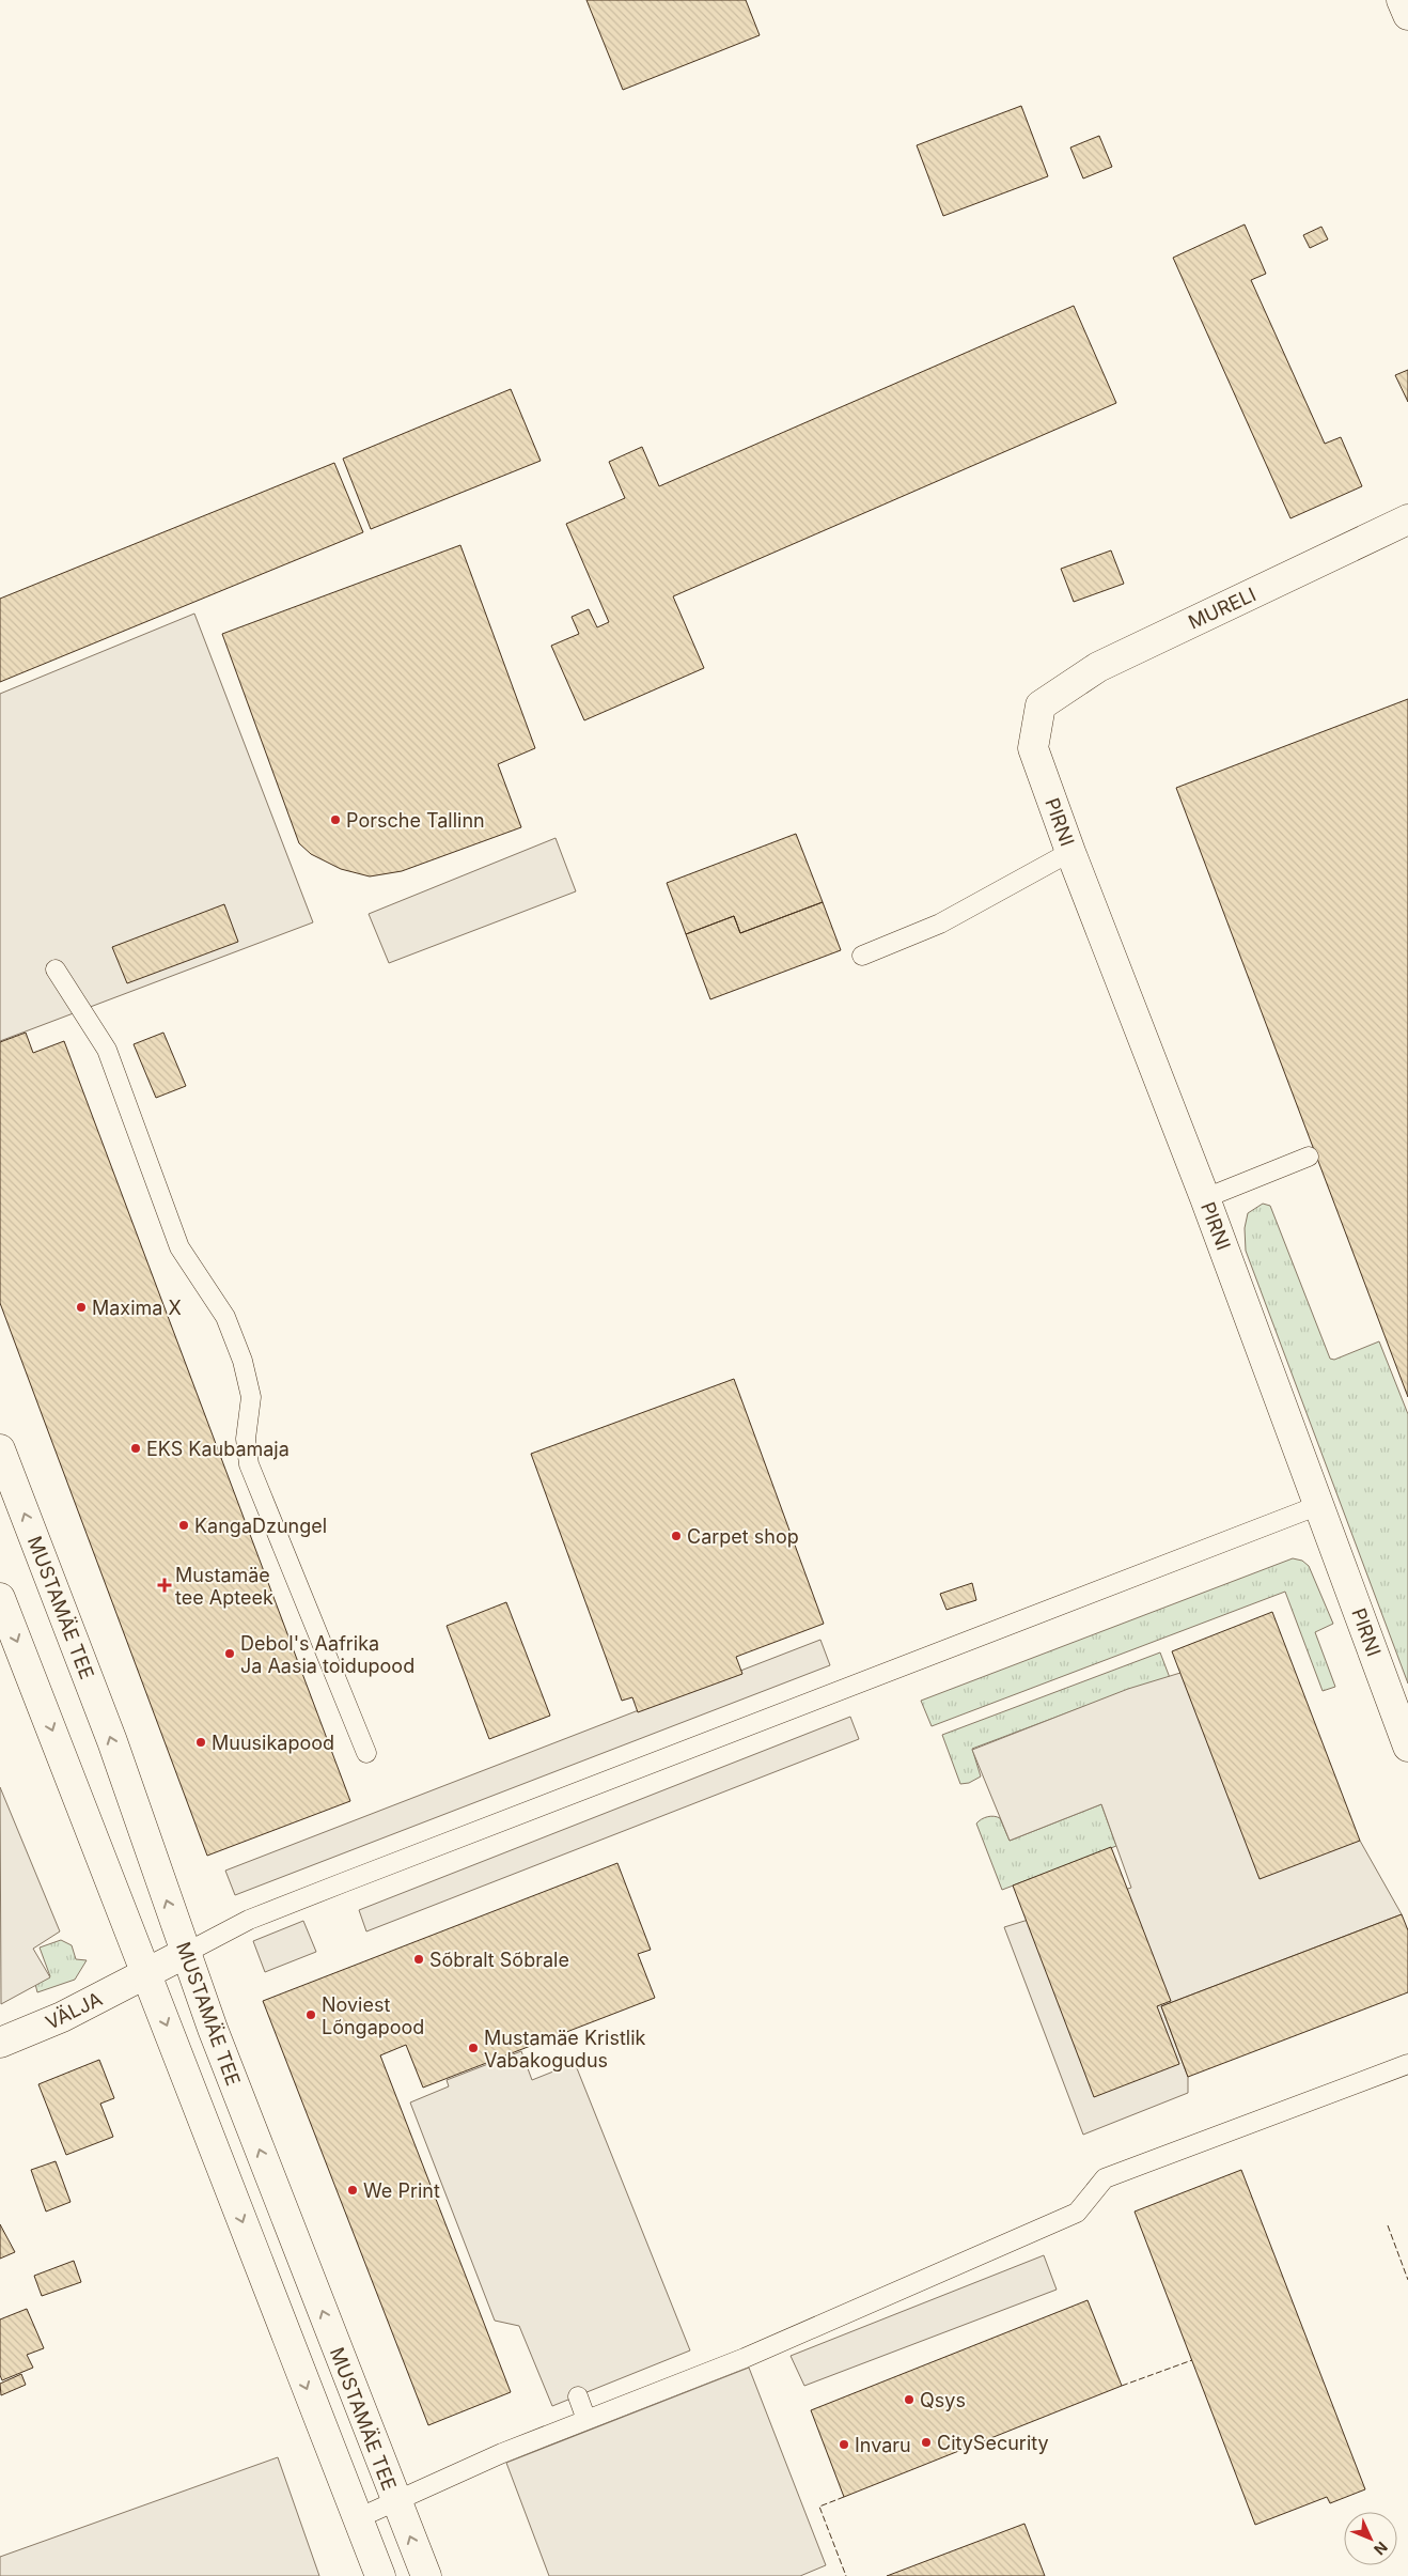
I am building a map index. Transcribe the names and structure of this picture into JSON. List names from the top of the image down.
{
  "streets": {
    "main road": [
      "MURELI",
      "PIRNI",
      "MUSTAMÄE TEE",
      "VÄLJA"
    ]
  },
  "crossings": [
    ["MURELI", "PIRNI"],
    ["MUSTAMÄE TEE", "VÄLJA"]
  ],
  "places": {
    "other": [
      "Porsche Tallinn",
      "Maxima X",
      "EKS Kaubamaja",
      "KangaDzungel",
      "Carpet shop",
      "Debol's Aafrika Ja Aasia toidupood",
      "Muusikapood",
      "Sõbralt Sõbrale",
      "Noviest Lõngapood",
      "Mustamäe Kristlik Vabakogudus",
      "We Print",
      "Qsys",
      "CitySecurity",
      "Invaru"
    ],
    "health": ["Mustamäe tee Apteek"]
  },
  "north": "bottom right"
}
